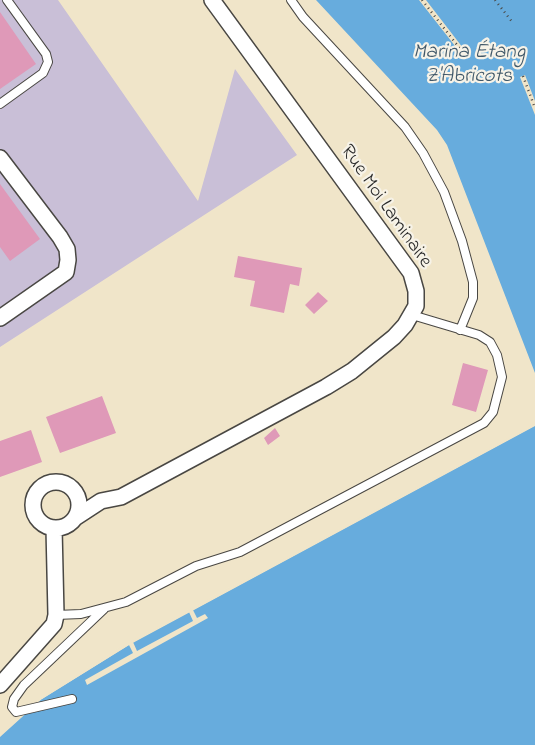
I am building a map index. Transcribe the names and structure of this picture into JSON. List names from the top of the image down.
{
  "streets": {
    "street": ["Rue Moi Laminaire"]
  },
  "water": ["Marina Étang Z'Abricots"]
}
